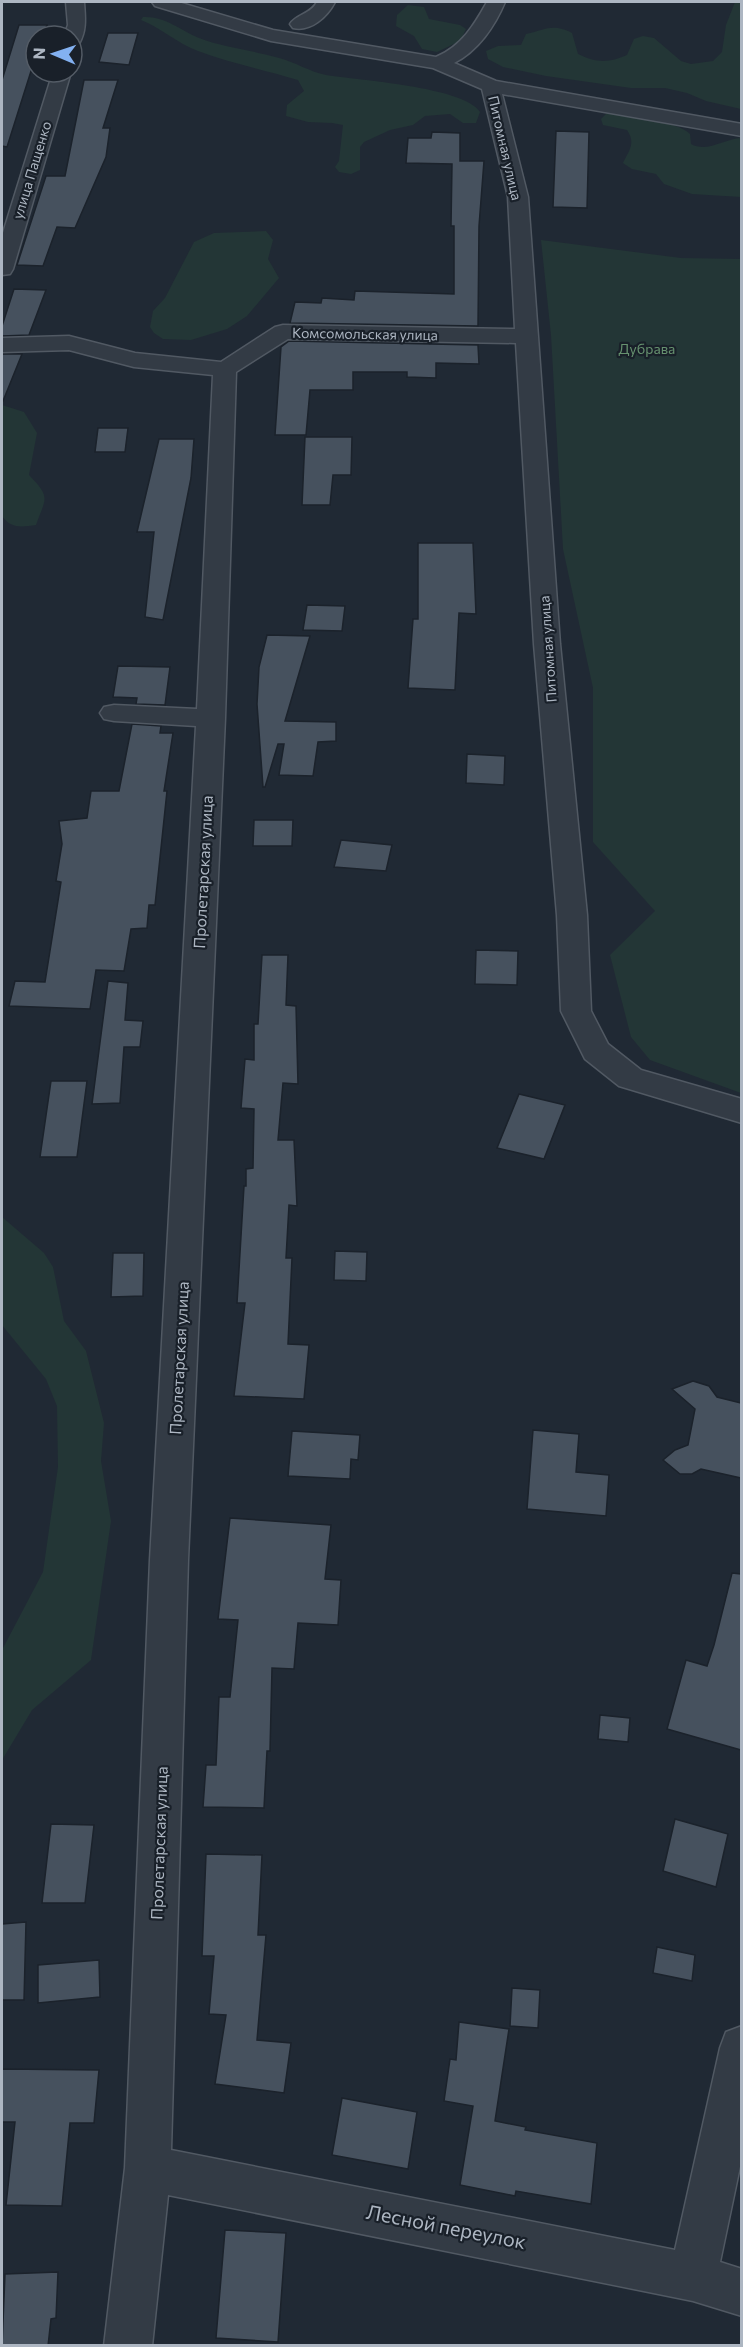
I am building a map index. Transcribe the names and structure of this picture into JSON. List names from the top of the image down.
{
  "streets": {
    "street": [
      "Питомная улица",
      "улица Пащенко",
      "Комсомольская улица",
      "Пролетарская улица",
      "Лесной переулок"
    ]
  },
  "crossings": [
    ["Питомная улица", "Комсомольская улица"],
    ["Комсомольская улица", "Пролетарская улица"],
    ["Пролетарская улица", "Лесной переулок"]
  ],
  "parks": ["Дубрава"],
  "north": "left"
}
